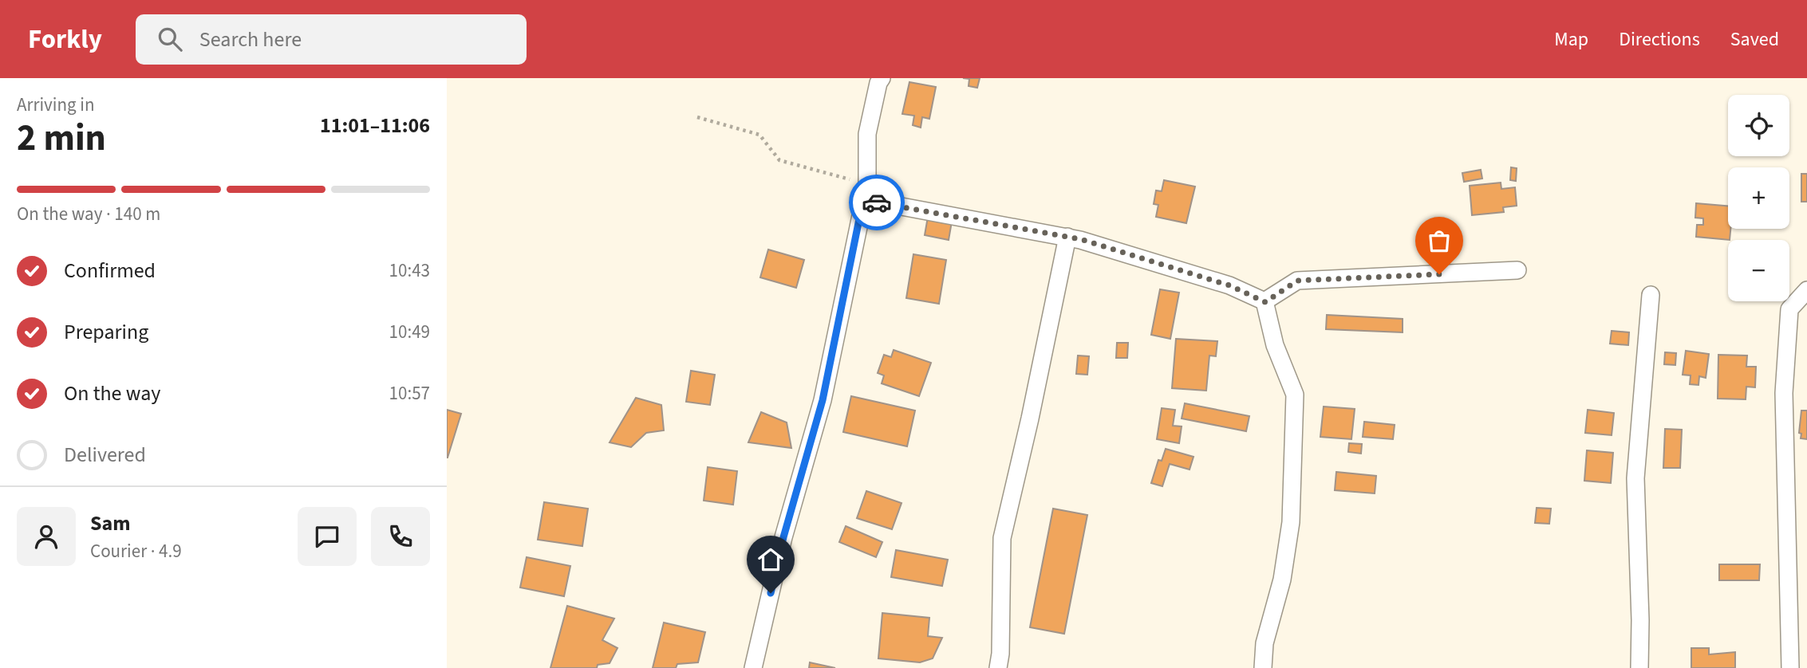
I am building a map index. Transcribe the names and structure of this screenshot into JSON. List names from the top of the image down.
{
  "page": {
    "header": "Forkly",
    "search": "Search here",
    "nav": ["Map", "Directions", "Saved"],
    "heading": ["2 min", "Arriving in", "11:01–11:06"],
    "panel": ["Sam", "Courier · 4.9"],
    "map_buttons": ["+", "−"],
    "bar": "On the way · 140 m",
    "list": [
      ["Confirmed", "10:43"],
      ["Preparing", "10:49"],
      ["On the way", "10:57"],
      "Delivered"
    ]
  }
}
